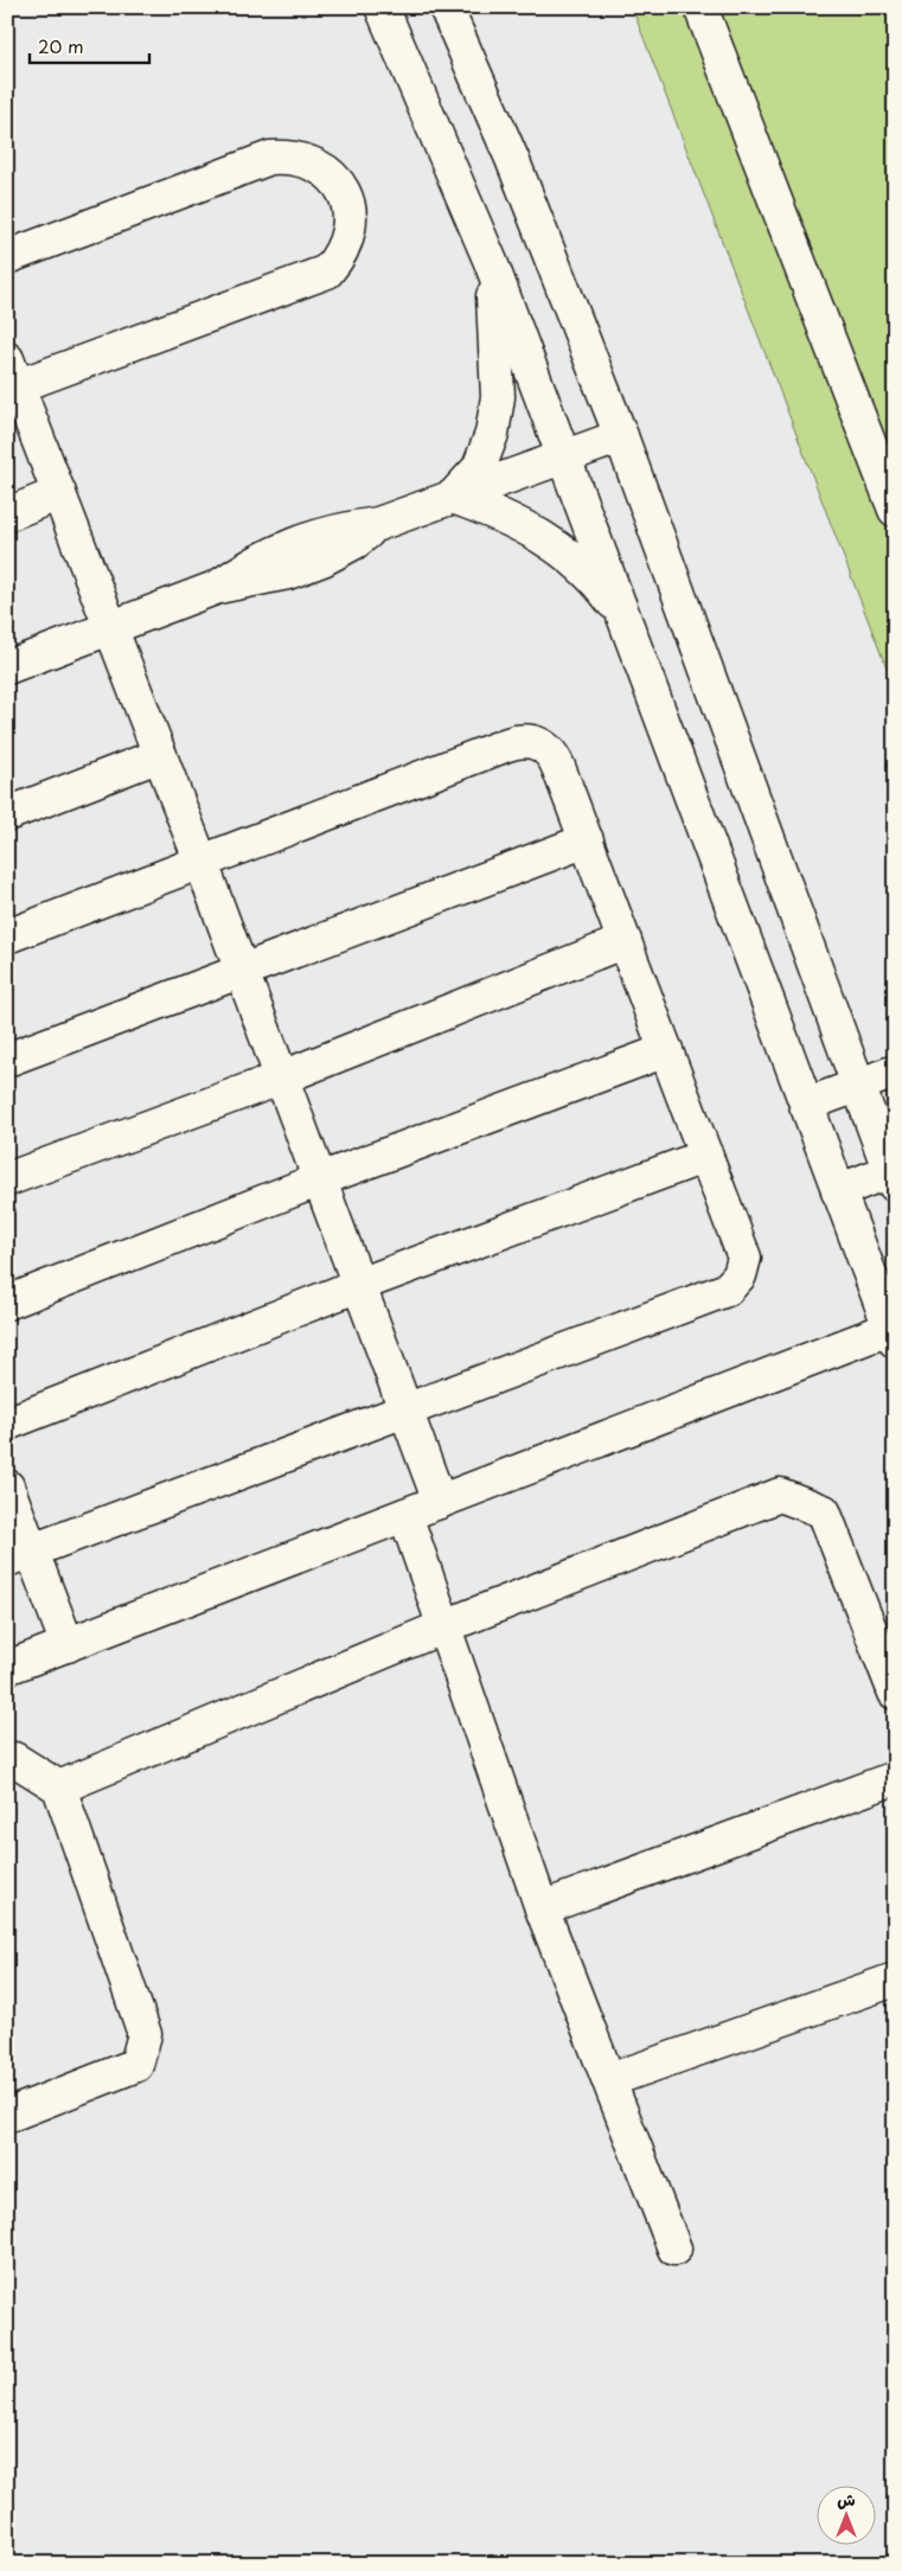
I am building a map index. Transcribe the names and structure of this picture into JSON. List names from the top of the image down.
{
  "scale_bar": "20 m",
  "north": "top"
}
